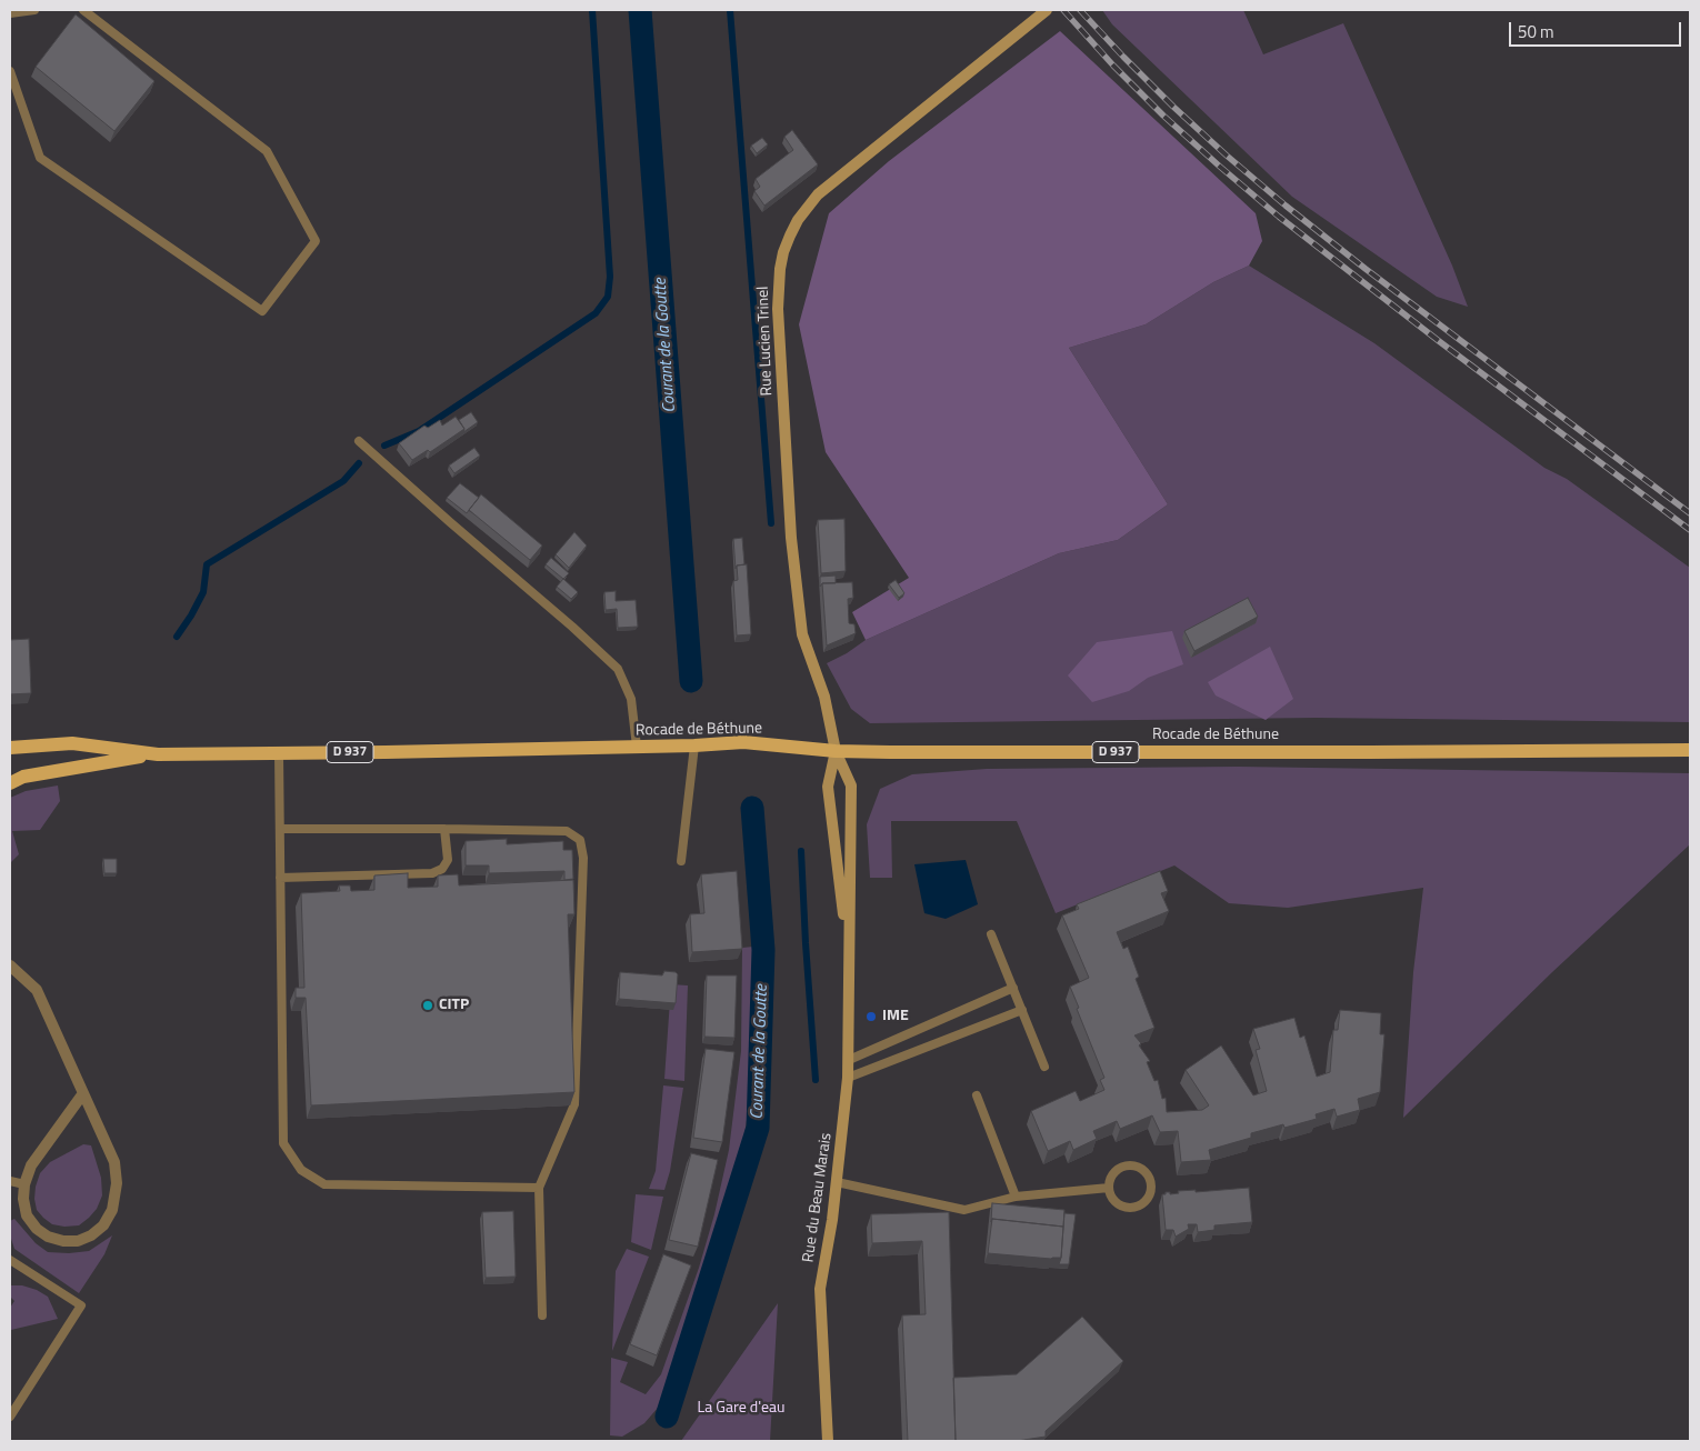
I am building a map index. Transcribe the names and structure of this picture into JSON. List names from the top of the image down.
{
  "streets": {
    "main road": ["Rocade de Béthune", "D 937"],
    "street": ["Rue Lucien Trinel", "Rue du Beau Marais"]
  },
  "crossings": [
    ["Rue Lucien Trinel", "Rocade de Béthune"],
    ["Rue Lucien Trinel", "Rue du Beau Marais"],
    ["Rocade de Béthune", "D 937"],
    ["Rocade de Béthune", "Rue du Beau Marais"]
  ],
  "water": ["Courant de la Goutte"],
  "parks": ["La Gare d'eau"],
  "places": ["CITP", "IME"],
  "scale_bar": "50 m"
}
